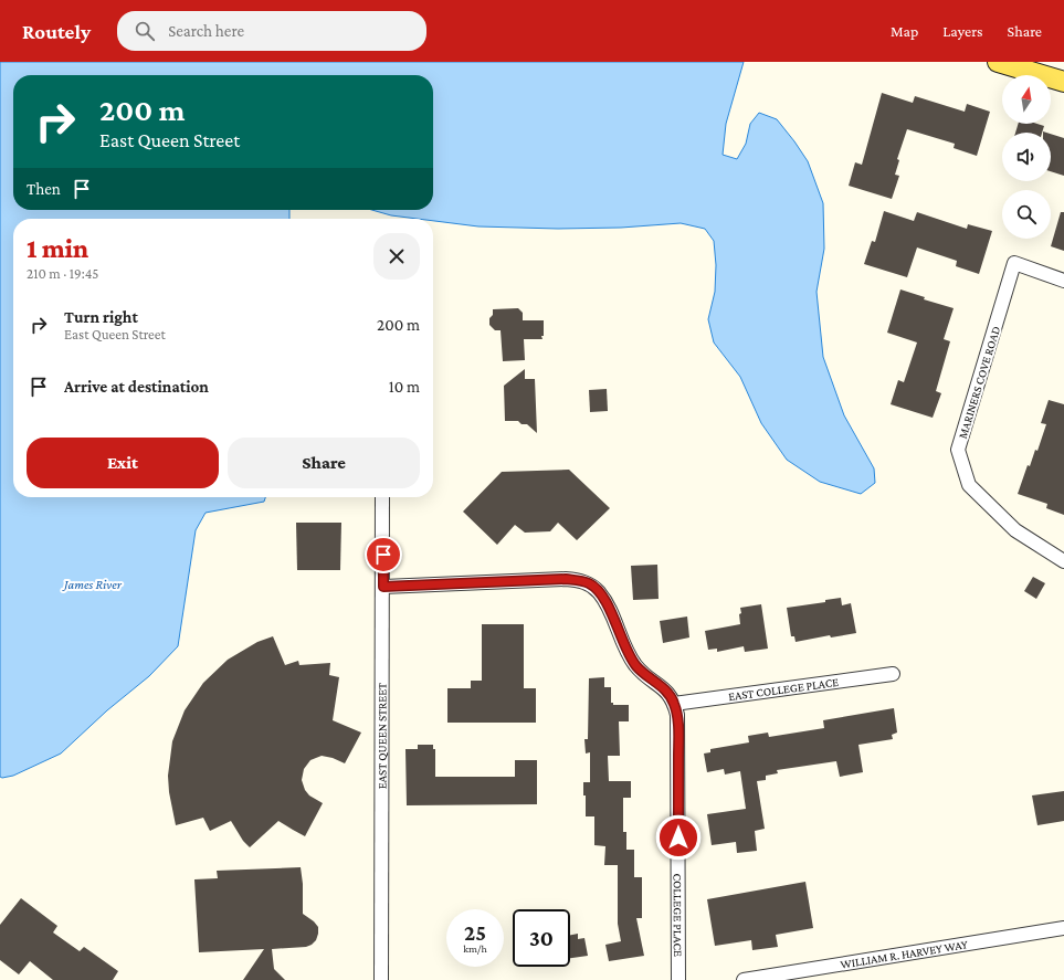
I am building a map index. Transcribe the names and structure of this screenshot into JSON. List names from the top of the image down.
{
  "streets": {
    "street": [
      "MARINERS COVE ROAD",
      "EAST COLLEGE PLACE",
      "EAST QUEEN STREET",
      "COLLEGE PLACE",
      "WILLIAM R. HARVEY WAY"
    ]
  },
  "crossings": [
    ["EAST COLLEGE PLACE", "COLLEGE PLACE"],
    ["EAST QUEEN STREET", "COLLEGE PLACE"]
  ],
  "water": ["James River"],
  "north": "top",
  "page": {
    "header": "Routely",
    "search": "Search here",
    "nav": ["Map", "Layers", "Share"],
    "turn": ["200 m", "East Queen Street"],
    "then": "Then",
    "heading": ["1 min", "210 m · 19:45"],
    "list": [
      {
        "name": "Turn right",
        "note": "East Queen Street",
        "value": "200 m"
      },
      {
        "name": "Arrive at destination",
        "value": "10 m"
      }
    ],
    "buttons": ["Exit", "Share"],
    "speed": "25 km/h",
    "limit": "30"
  }
}
